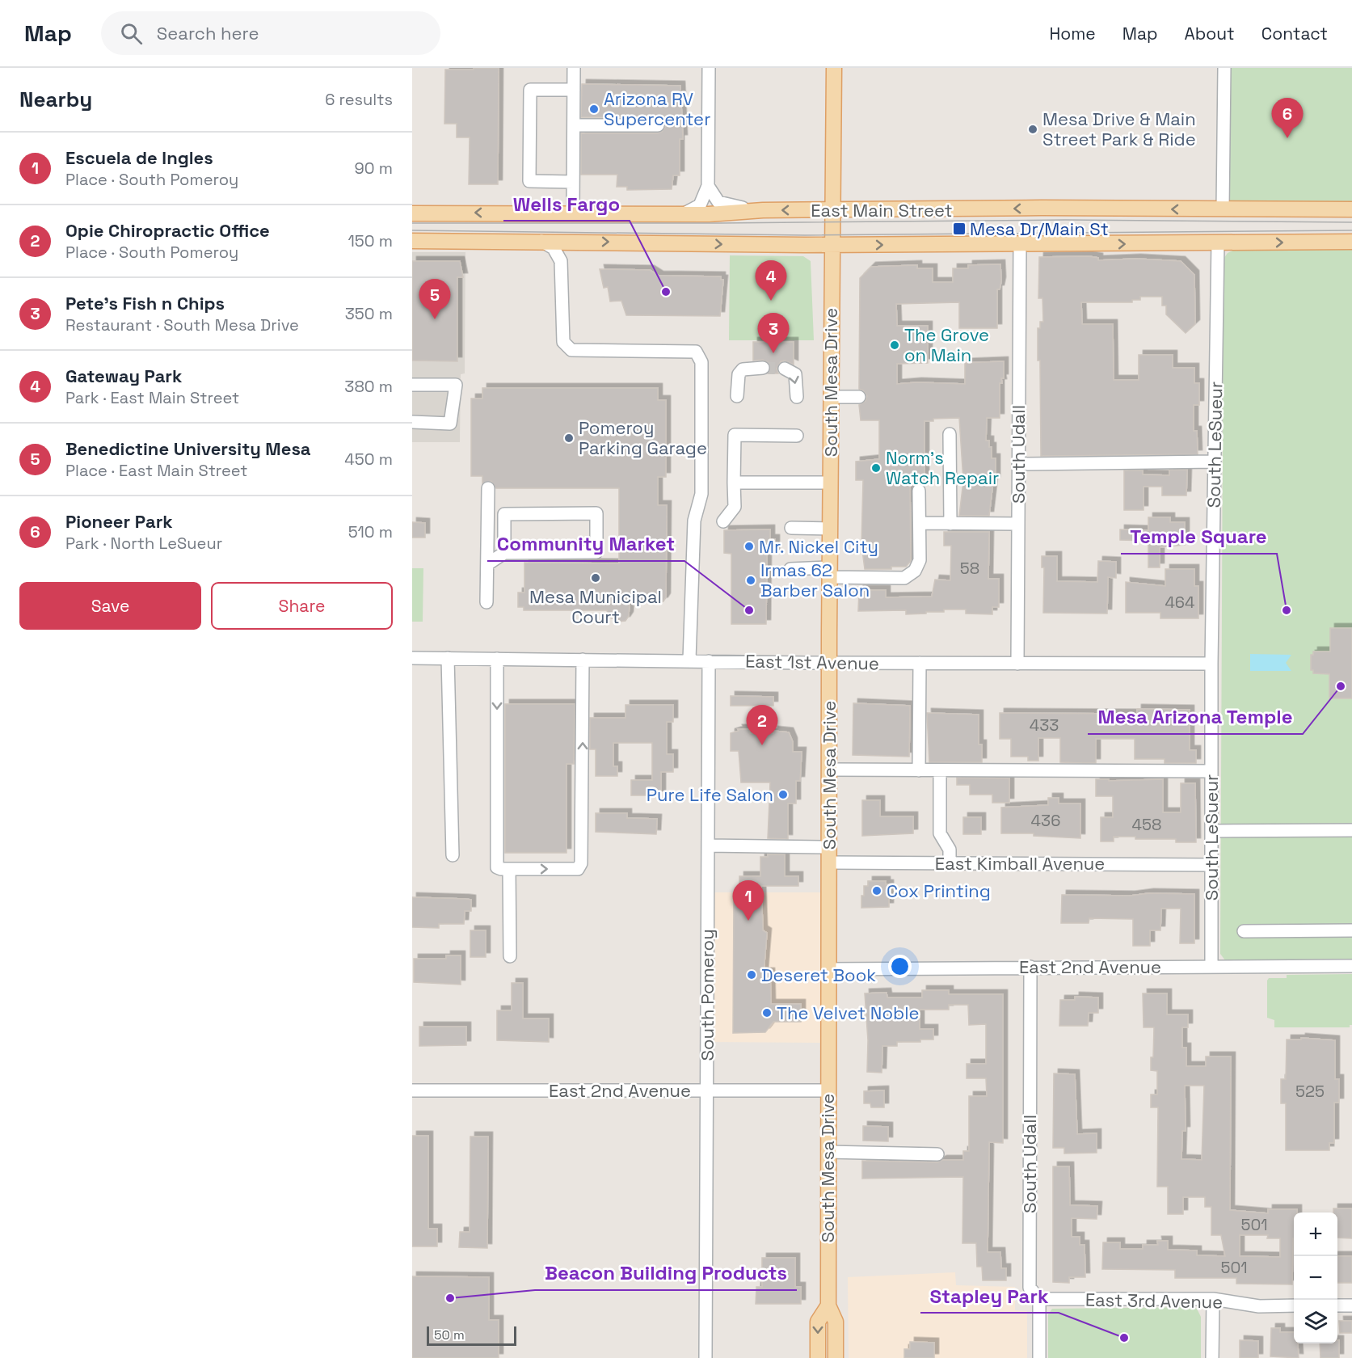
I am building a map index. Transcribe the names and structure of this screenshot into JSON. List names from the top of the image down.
{
  "streets": {
    "main road": ["East Main Street", "South Mesa Drive"],
    "street": [
      "South LeSueur",
      "South Udall",
      "East 1st Avenue",
      "East Kimball Avenue",
      "East 2nd Avenue",
      "South Pomeroy",
      "East 3rd Avenue"
    ]
  },
  "crossings": [
    ["East Main Street", "South Mesa Drive"],
    ["East Main Street", "South LeSueur"],
    ["East Main Street", "South Udall"],
    ["South Mesa Drive", "East 1st Avenue"],
    ["South Mesa Drive", "East Kimball Avenue"],
    ["South Mesa Drive", "East 2nd Avenue"],
    ["South LeSueur", "East 1st Avenue"],
    ["South LeSueur", "East Kimball Avenue"],
    ["South LeSueur", "East 2nd Avenue"],
    ["South Udall", "East 1st Avenue"],
    ["South Udall", "East 2nd Avenue"],
    ["South Udall", "East 3rd Avenue"],
    ["East 1st Avenue", "South Pomeroy"],
    ["East 2nd Avenue", "South Pomeroy"]
  ],
  "places": {
    "other": [
      "Arizona RV Supercenter",
      "Mesa Drive & Main Street Park & Ride",
      "Wells Fargo",
      "The Grove on Main",
      "Pomeroy Parking Garage",
      "Norm's Watch Repair",
      "Mr. Nickel City",
      "Mesa Municipal Court",
      "Irmas 62 Barber Salon",
      "Community Market",
      "Temple Square",
      "Mesa Arizona Temple",
      "Pure Life Salon",
      "Cox Printing",
      "Deseret Book",
      "The Velvet Noble",
      "Beacon Building Products",
      "Stapley Park"
    ],
    "transit": ["Mesa Dr/Main St"]
  },
  "house_numbers": [
    "58",
    "464",
    "433",
    "436",
    "458",
    "525",
    "501",
    "501"
  ],
  "scale_bar": "50 m",
  "page": {
    "header": "Map",
    "search": "Search here",
    "nav": [
      "Home",
      "Map",
      "About",
      "Contact"
    ],
    "heading": ["Nearby", "6 results"],
    "pins": [
      "6",
      "4",
      "5",
      "3",
      "2",
      "1"
    ],
    "list": [
      {
        "mark": "1",
        "name": "Escuela de Ingles",
        "note": "Place · South Pomeroy",
        "value": "90 m"
      },
      {
        "mark": "2",
        "name": "Opie Chiropractic Office",
        "note": "Place · South Pomeroy",
        "value": "150 m"
      },
      {
        "mark": "3",
        "name": "Pete's Fish n Chips",
        "note": "Restaurant · South Mesa Drive",
        "value": "350 m"
      },
      {
        "mark": "4",
        "name": "Gateway Park",
        "note": "Park · East Main Street",
        "value": "380 m"
      },
      {
        "mark": "5",
        "name": "Benedictine University Mesa",
        "note": "Place · East Main Street",
        "value": "450 m"
      },
      {
        "mark": "6",
        "name": "Pioneer Park",
        "note": "Park · North LeSueur",
        "value": "510 m"
      }
    ],
    "buttons": ["Save", "Share"],
    "map_buttons": ["+", "−"],
    "scale": "50 m"
  }
}
